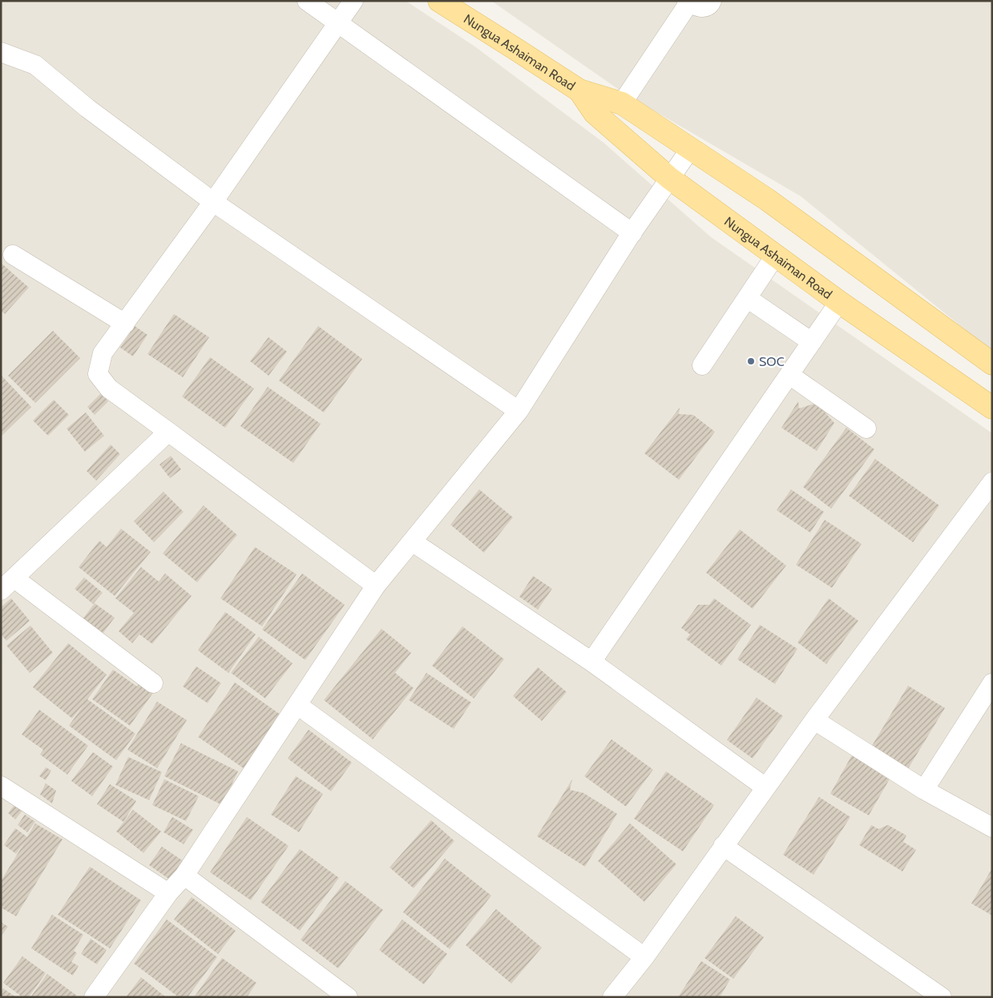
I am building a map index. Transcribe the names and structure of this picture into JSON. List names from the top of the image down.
{
  "streets": {
    "main road": ["Nungua Ashaiman Road"]
  },
  "places": ["SOC"]
}
